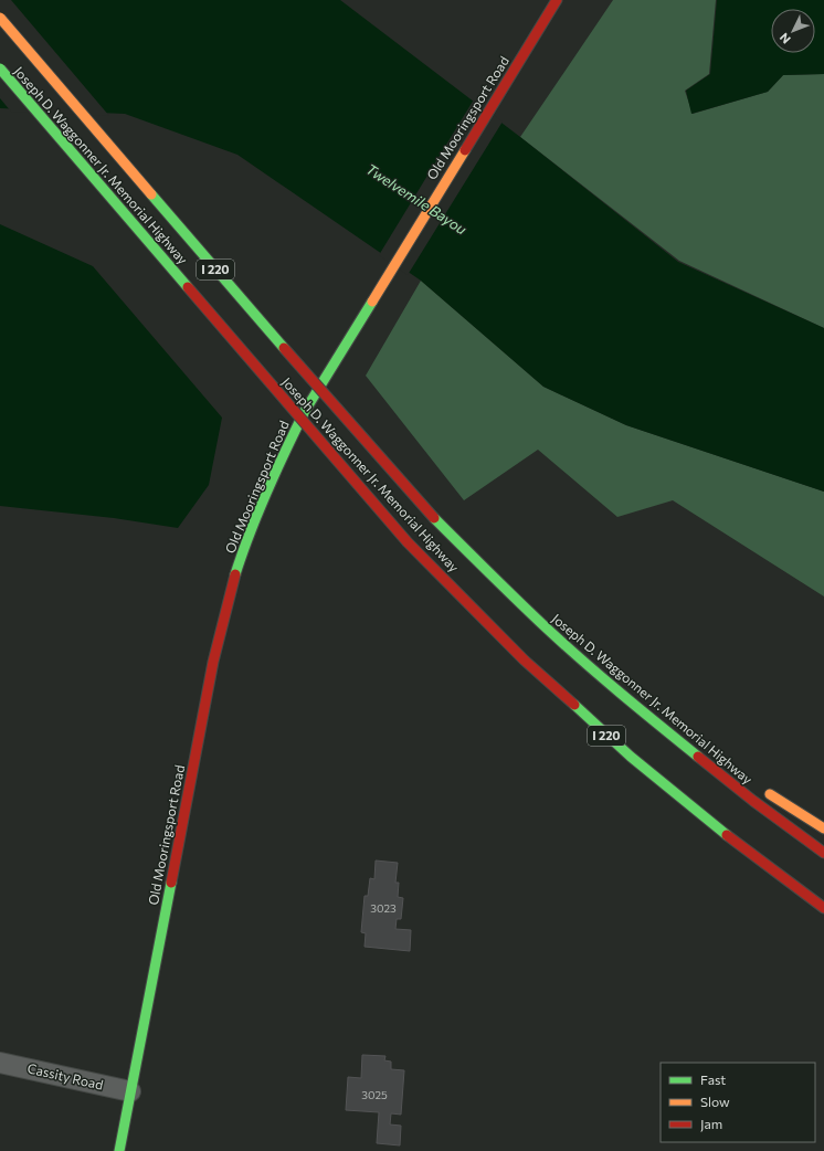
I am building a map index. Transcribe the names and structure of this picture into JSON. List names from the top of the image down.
{
  "streets": {
    "main road": ["Old Mooringsport Road", "Joseph D. Waggonner Jr. Memorial Highway", "I 220"],
    "street": ["Cassity Road"]
  },
  "crossings": [
    ["Old Mooringsport Road", "Cassity Road"]
  ],
  "water": ["Twelvemile Bayou"],
  "house_numbers": ["3023", "3025"],
  "legend": ["Fast", "Slow", "Jam"],
  "north": "bottom left"
}
